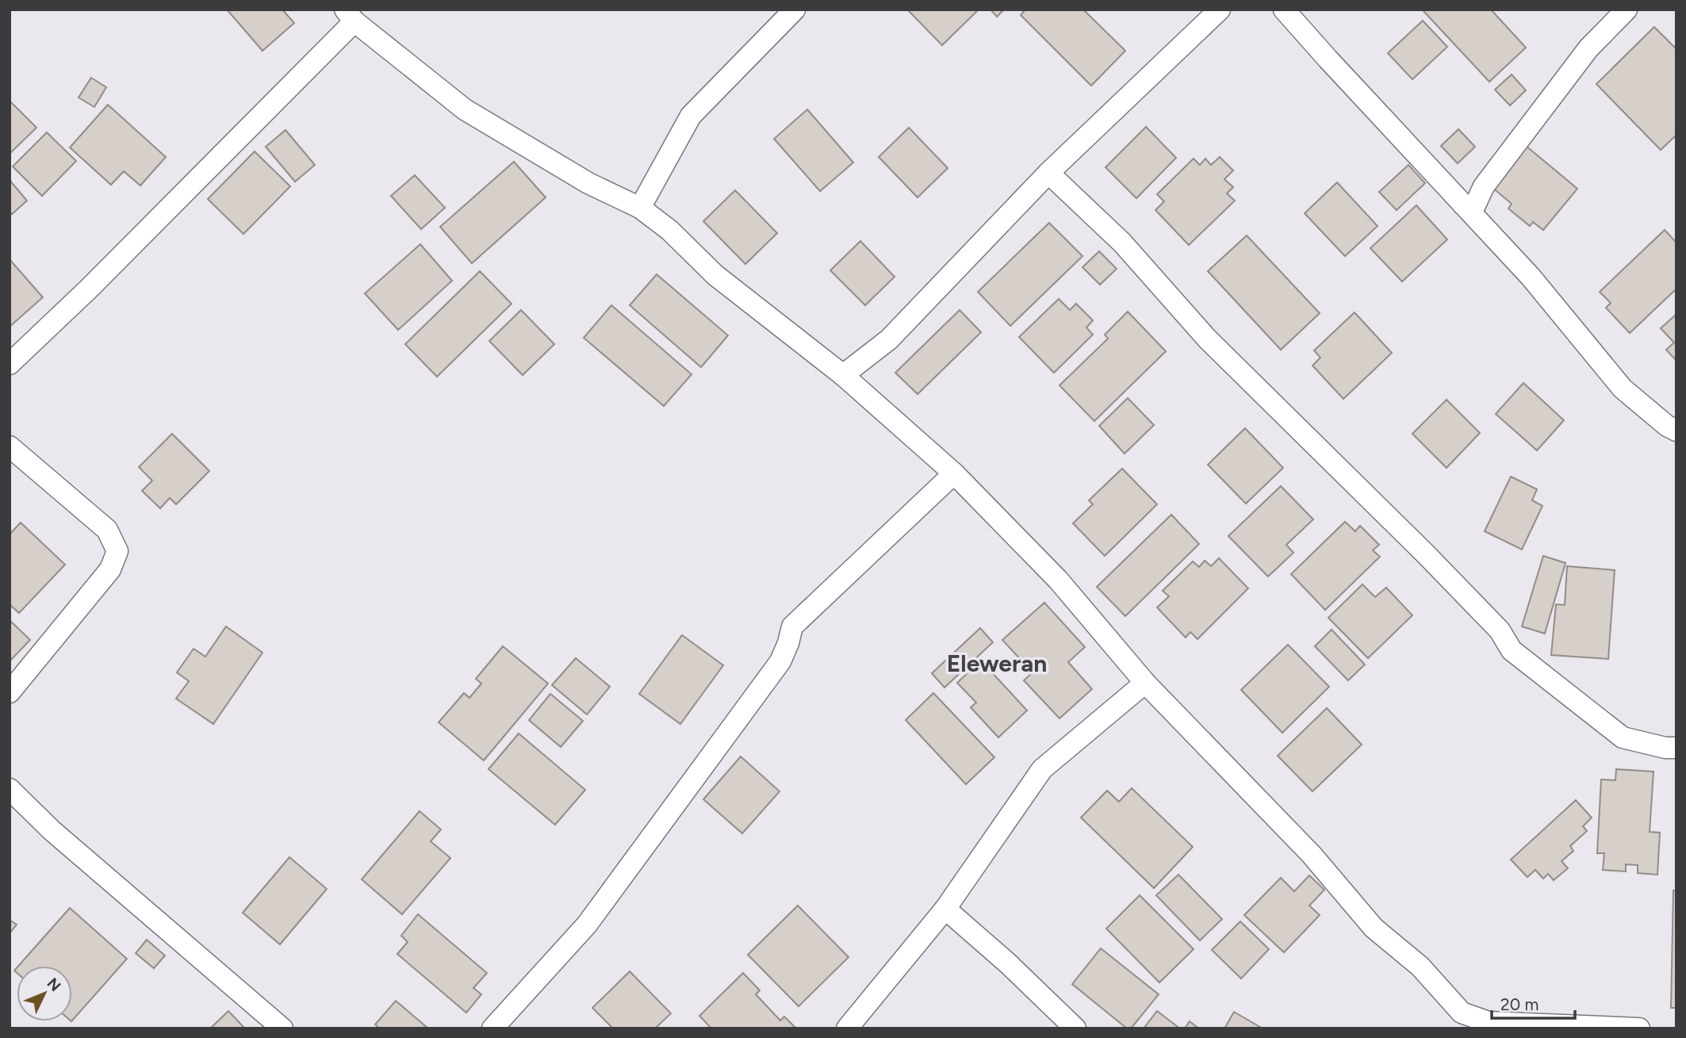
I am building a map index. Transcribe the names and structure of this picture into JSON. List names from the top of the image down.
{
  "districts": ["Eleweran"],
  "scale_bar": "20 m",
  "north": "top right"
}
